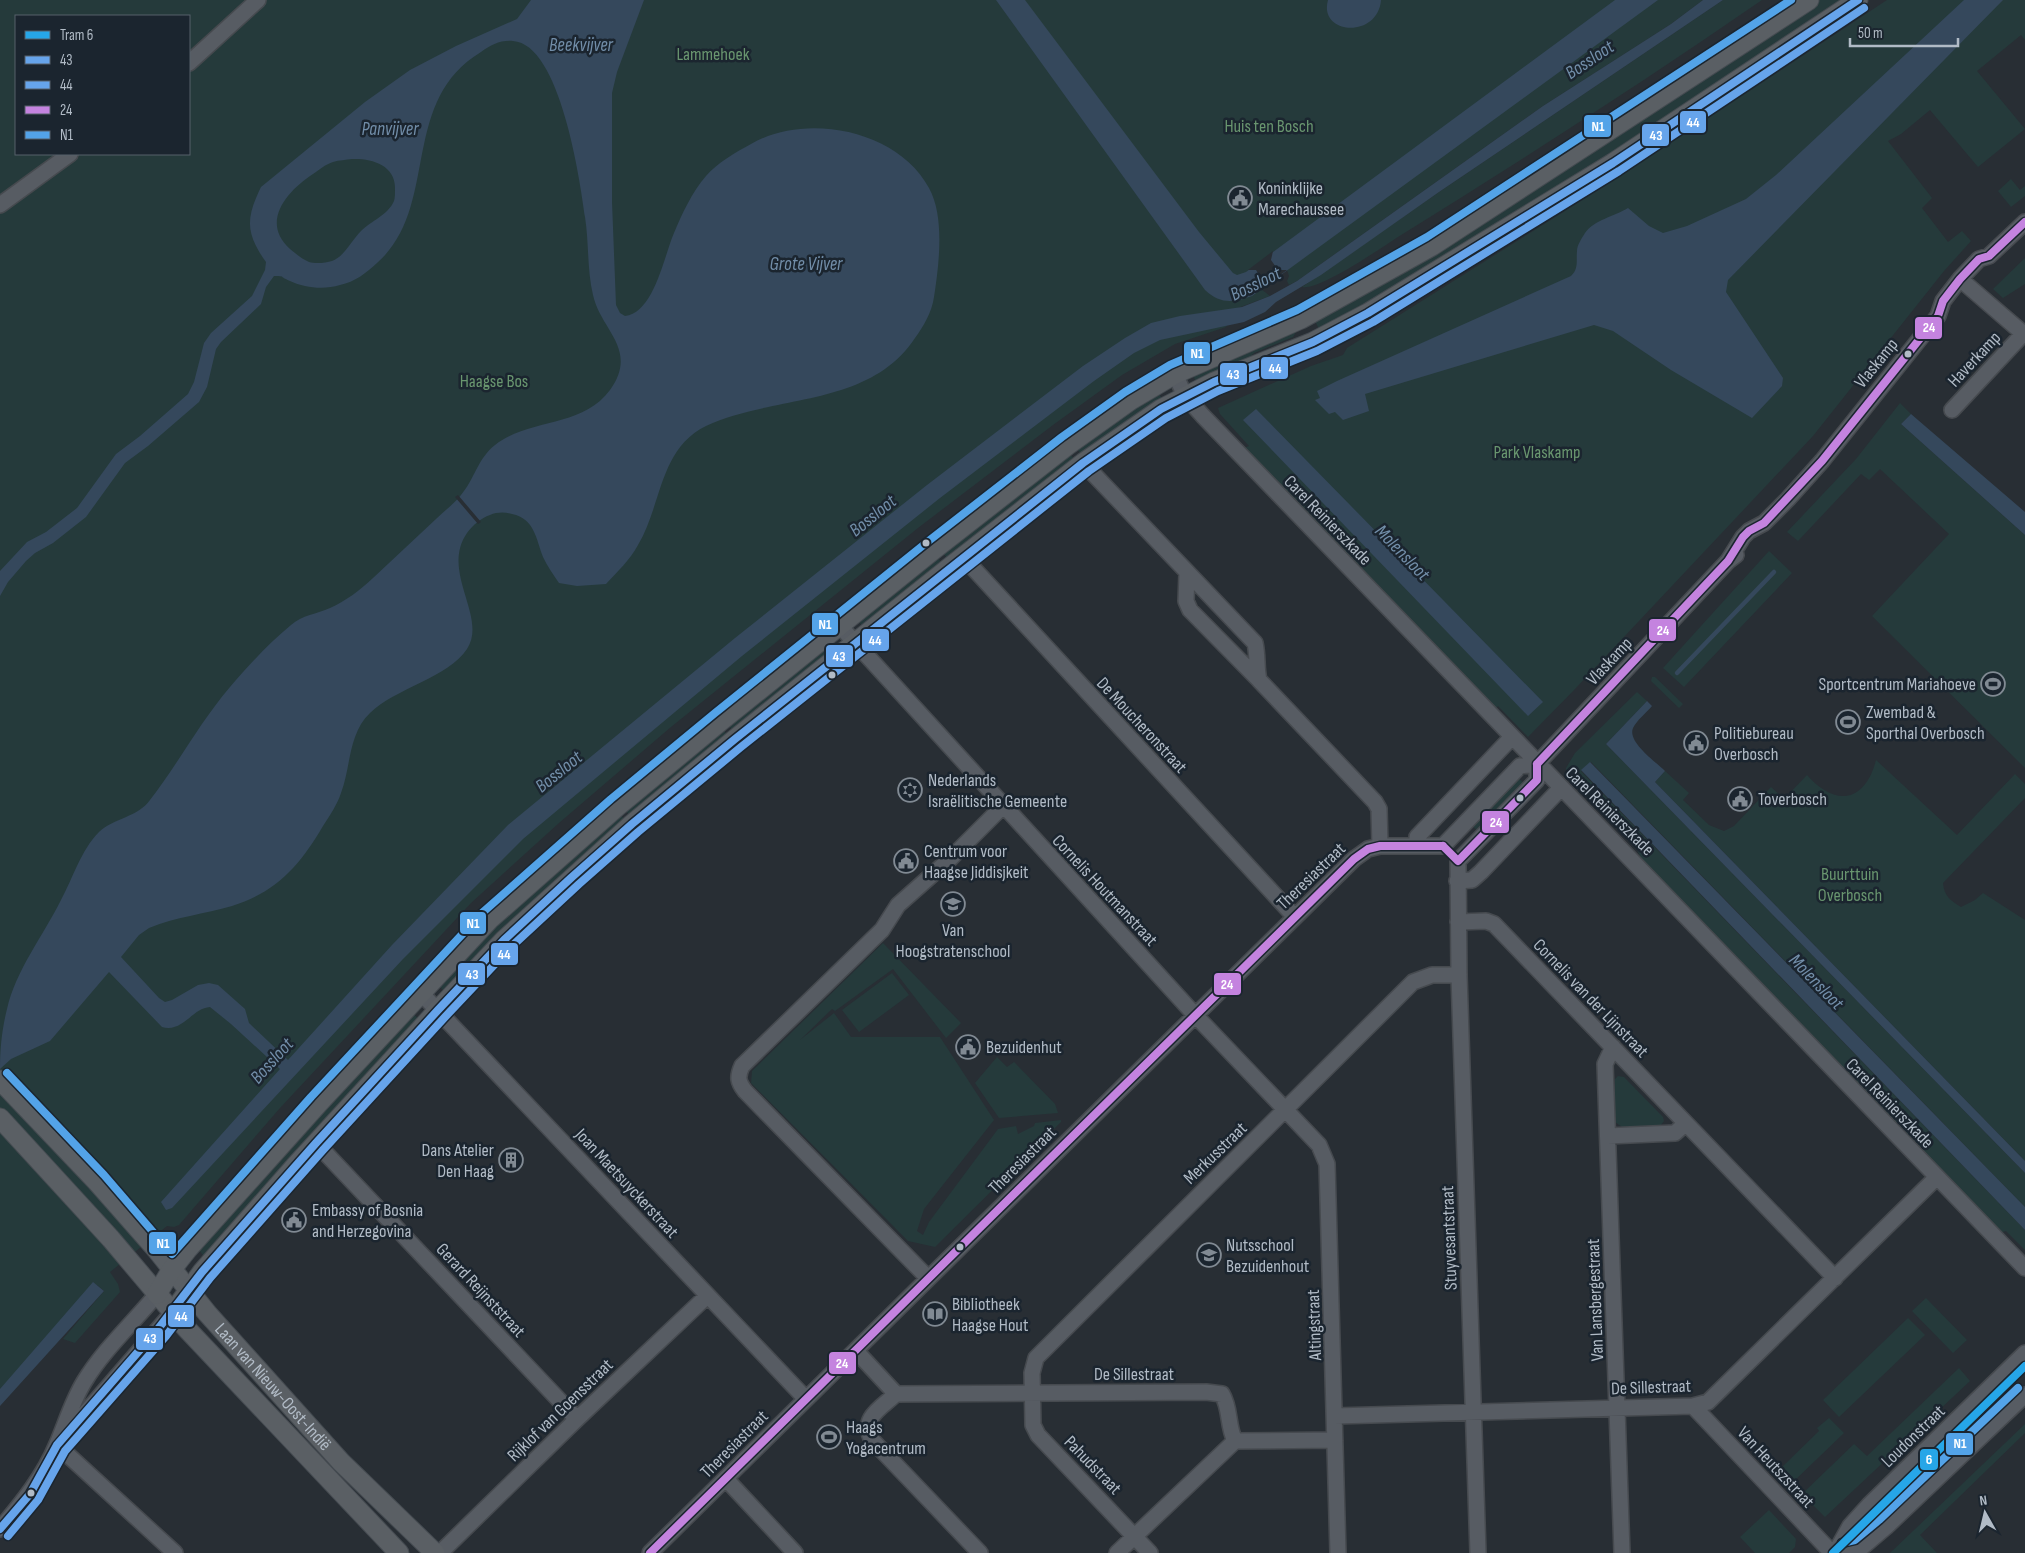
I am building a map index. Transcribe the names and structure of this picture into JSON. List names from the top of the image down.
{
  "streets": {
    "main road": ["Laan van Nieuw-Oost-Indië"],
    "street": [
      "Haverkamp",
      "Vlaskamp",
      "Carel Reinierszkade",
      "De Moucheronstraat",
      "Theresiastraat",
      "Cornelis Houtmanstraat",
      "Cornelis van der Lijnstraat",
      "Merkusstraat",
      "Joan Maetsuyckerstraat",
      "Stuyvesantstraat",
      "Gerard Reijnststraat",
      "Van Lansbergestraat",
      "Altingstraat",
      "De Sillestraat",
      "Rijklof van Goensstraat",
      "Loudonstraat",
      "Pahudstraat",
      "Van Heutszstraat"
    ]
  },
  "crossings": [
    ["Haverkamp", "Vlaskamp"],
    ["Vlaskamp", "Carel Reinierszkade"],
    ["Carel Reinierszkade", "De Sillestraat"],
    ["De Moucheronstraat", "Theresiastraat"],
    ["Theresiastraat", "Cornelis Houtmanstraat"],
    ["Theresiastraat", "Joan Maetsuyckerstraat"],
    ["Cornelis Houtmanstraat", "Merkusstraat"],
    ["Cornelis Houtmanstraat", "Altingstraat"],
    ["Cornelis van der Lijnstraat", "Stuyvesantstraat"],
    ["Cornelis van der Lijnstraat", "Van Lansbergestraat"],
    ["Cornelis van der Lijnstraat", "De Sillestraat"],
    ["Merkusstraat", "Stuyvesantstraat"],
    ["Merkusstraat", "Altingstraat"],
    ["Merkusstraat", "De Sillestraat"],
    ["Merkusstraat", "Pahudstraat"],
    ["Joan Maetsuyckerstraat", "Rijklof van Goensstraat"],
    ["Stuyvesantstraat", "De Sillestraat"],
    ["Gerard Reijnststraat", "Rijklof van Goensstraat"],
    ["Van Lansbergestraat", "De Sillestraat"],
    ["Altingstraat", "De Sillestraat"],
    ["De Sillestraat", "Pahudstraat"],
    ["De Sillestraat", "Van Heutszstraat"],
    ["Loudonstraat", "Van Heutszstraat"]
  ],
  "water": [
    "Beekvijver",
    "Bossloot",
    "Panvijver",
    "Grote Vijver",
    "Molensloot"
  ],
  "parks": [
    "Lammehoek",
    "Huis ten Bosch",
    "Haagse Bos",
    "Park Vlaskamp",
    "Buurttuin Overbosch"
  ],
  "places": {
    "public building": [
      "Koninklijke Marechaussee",
      "Politiebureau Overbosch",
      "Toverbosch",
      "Centrum voor Haagse Jiddisjkeit",
      "Bezuidenhut",
      "Embassy of Bosnia and Herzegovina"
    ],
    "sports": ["Sportcentrum Mariahoeve", "Zwembad & Sporthal Overbosch", "Haags Yogacentrum"],
    "synagogue": ["Nederlands Israëlitische Gemeente"],
    "school or university": ["Van Hoogstratenschool", "Nutsschool Bezuidenhout"],
    "building": ["Dans Atelier Den Haag"],
    "library": ["Bibliotheek Haagse Hout"]
  },
  "lines": [
    "transit line 43",
    "transit line N1",
    "transit line 44",
    "transit line 24",
    "tram line 6"
  ],
  "legend": [
    "Tram 6",
    "43",
    "44",
    "24",
    "N1"
  ],
  "scale_bar": "50 m",
  "north": "top"
}
